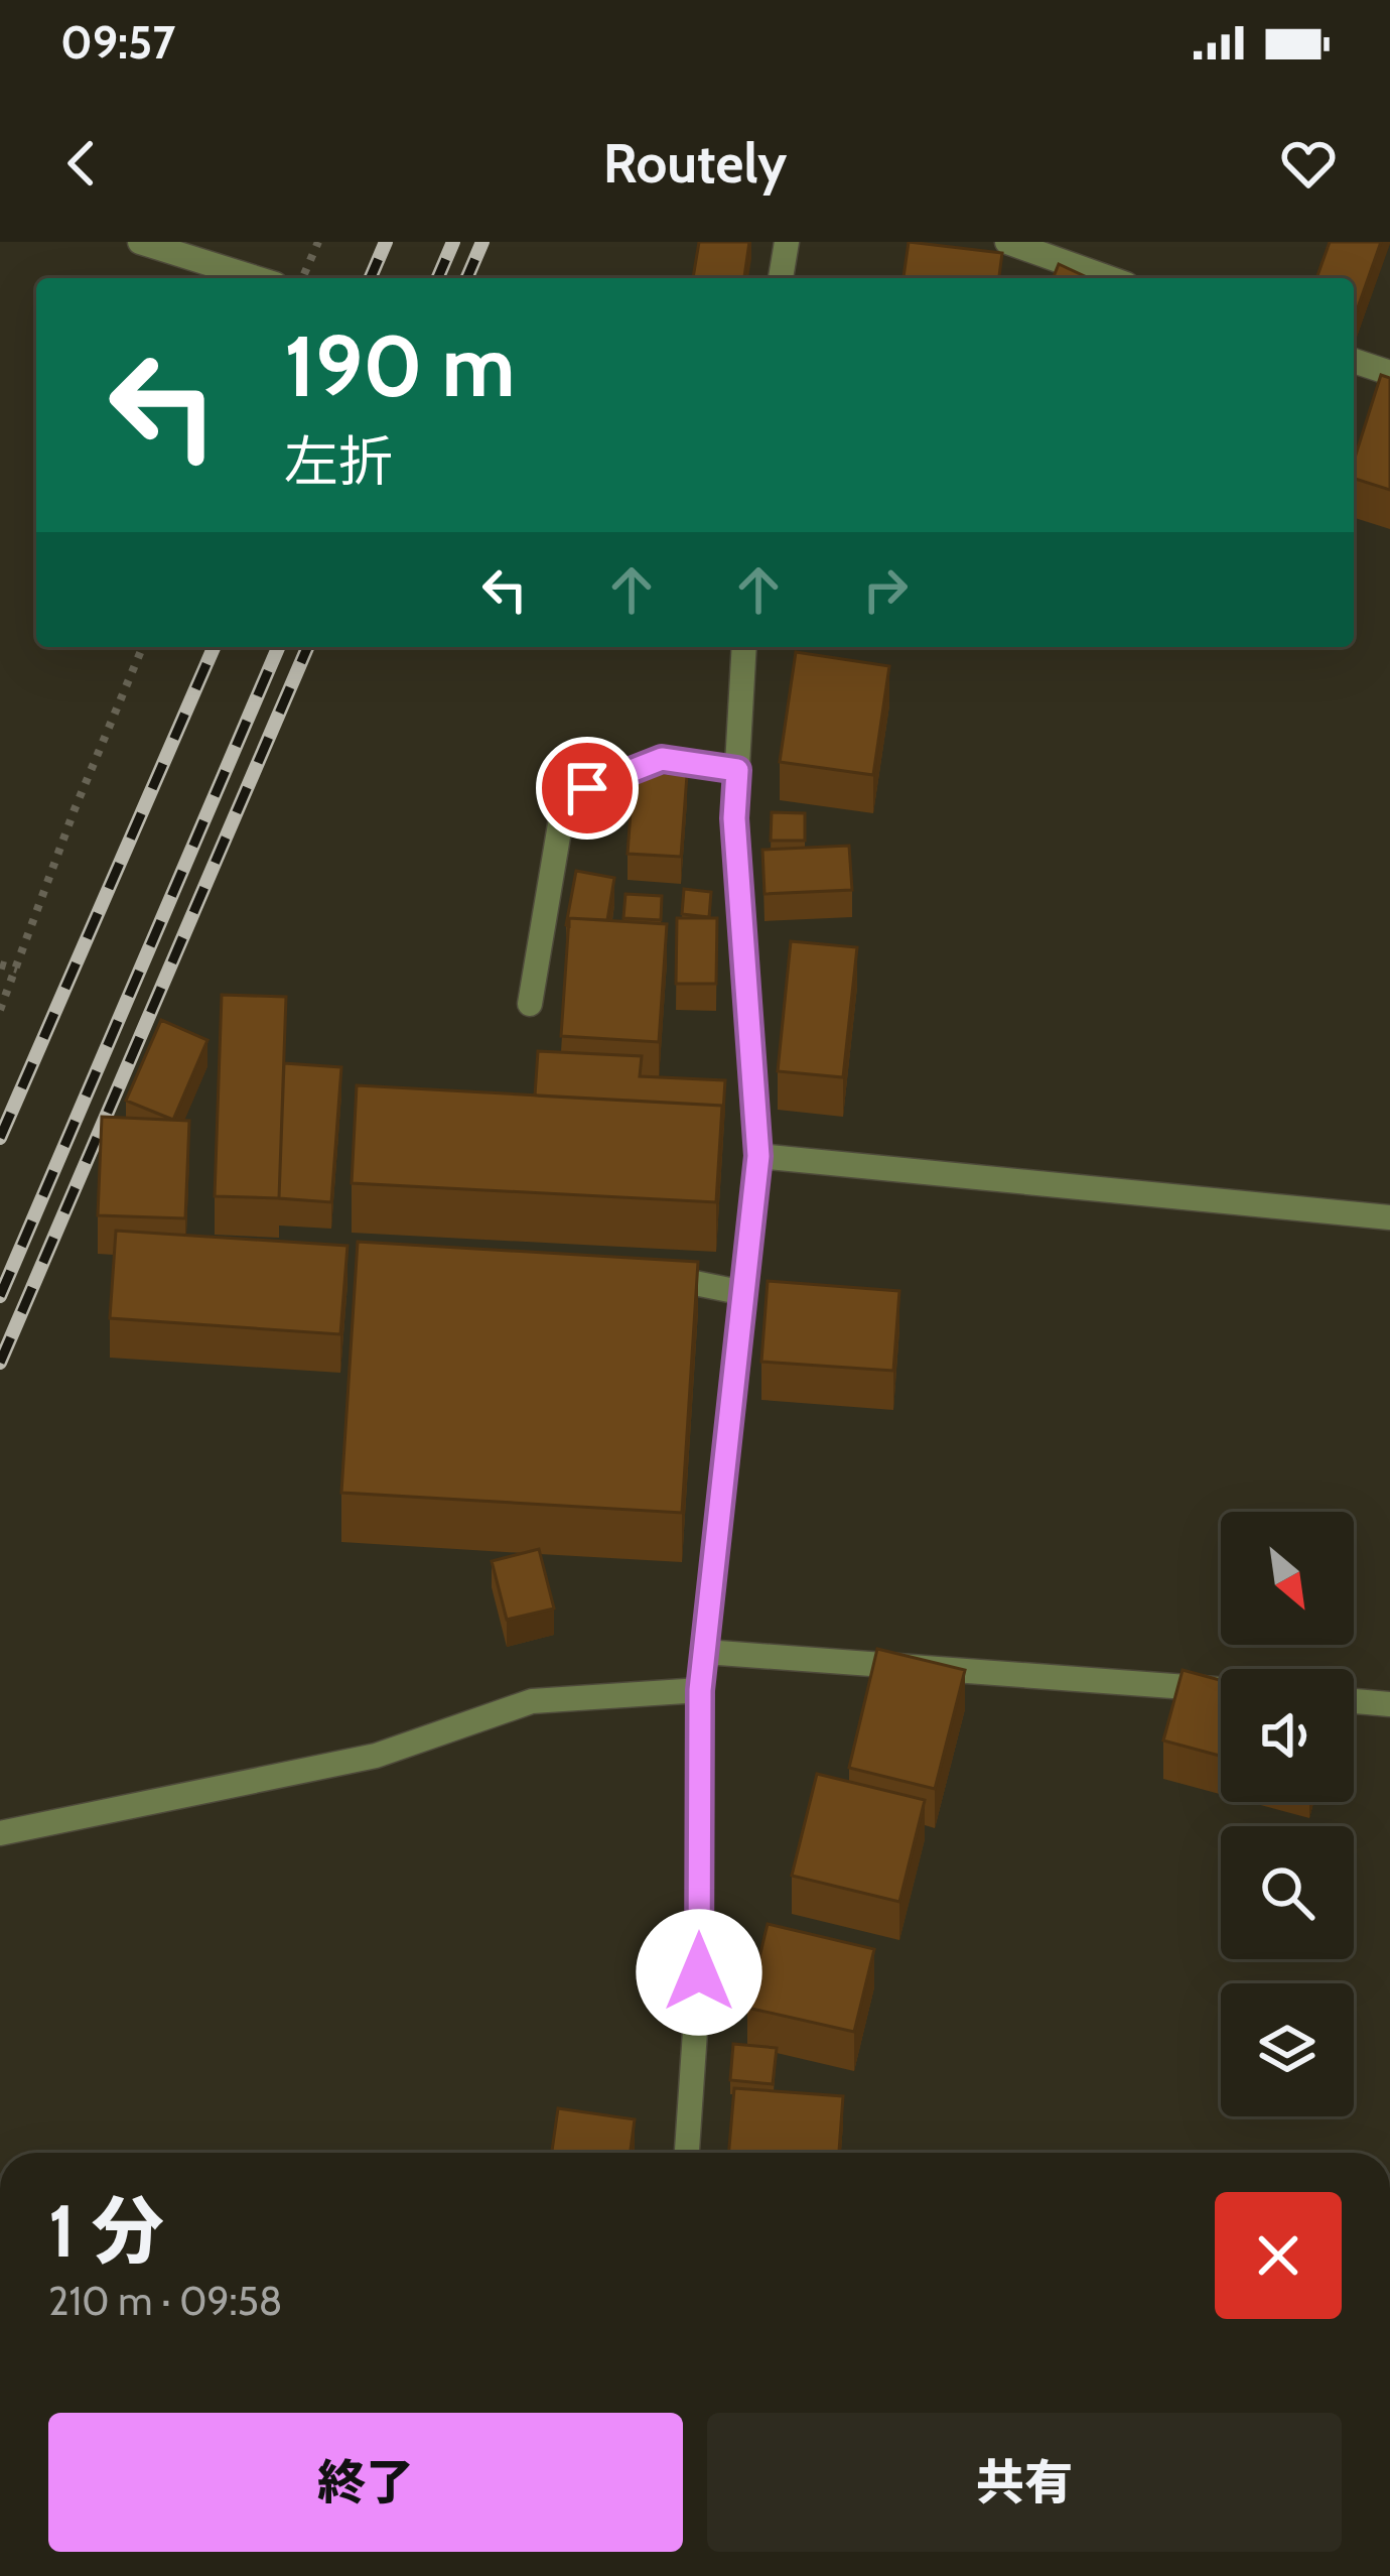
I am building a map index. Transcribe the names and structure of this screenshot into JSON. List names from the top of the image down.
{
  "north": "bottom right",
  "page": {
    "status": "09:57",
    "header": "Routely",
    "turn": ["190 m", "左折"],
    "heading": ["1 分", "210 m · 09:58"],
    "buttons": ["終了", "共有"]
  }
}
